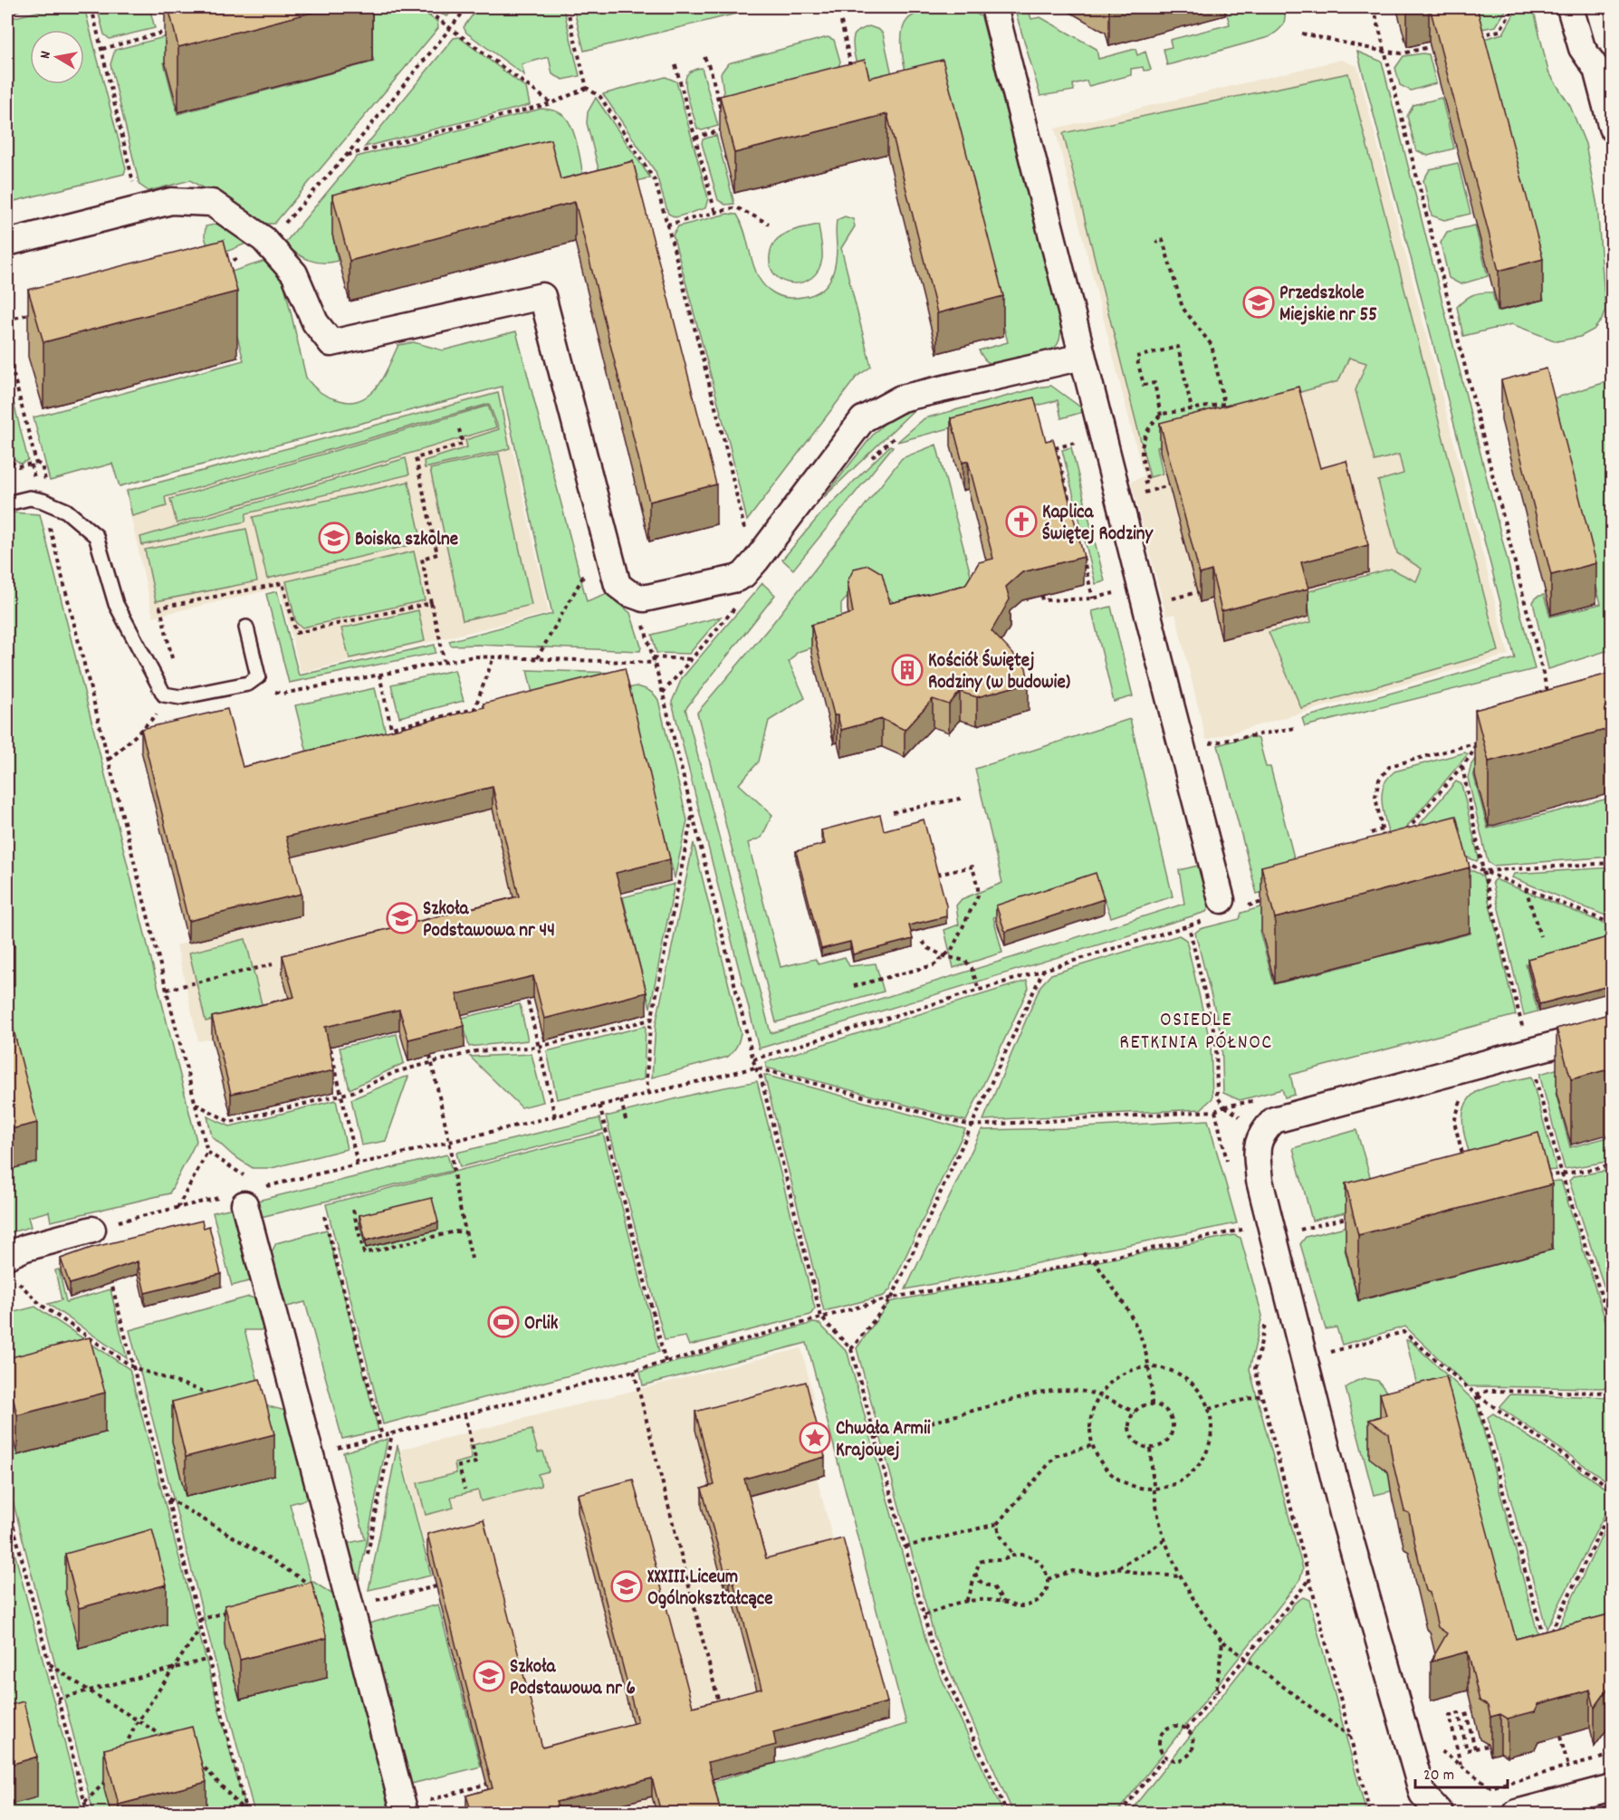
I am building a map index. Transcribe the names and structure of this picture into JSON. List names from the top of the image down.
{
  "districts": ["OSIEDLE RETKINIA PÓŁNOC"],
  "places": {
    "school or university": [
      "Przedszkole Miejskie nr 55",
      "Boiska szkolne",
      "Szkoła Podstawowa nr 44",
      "XXXIII Liceum Ogólnokształcące",
      "Szkoła Podstawowa nr 6"
    ],
    "church": ["Kaplica Świętej Rodziny"],
    "building": ["Kościół Świętej Rodziny (w budowie)"],
    "sports": ["Orlik"],
    "place": ["Chwała Armii Krajowej"]
  },
  "scale_bar": "20 m",
  "north": "left"
}
